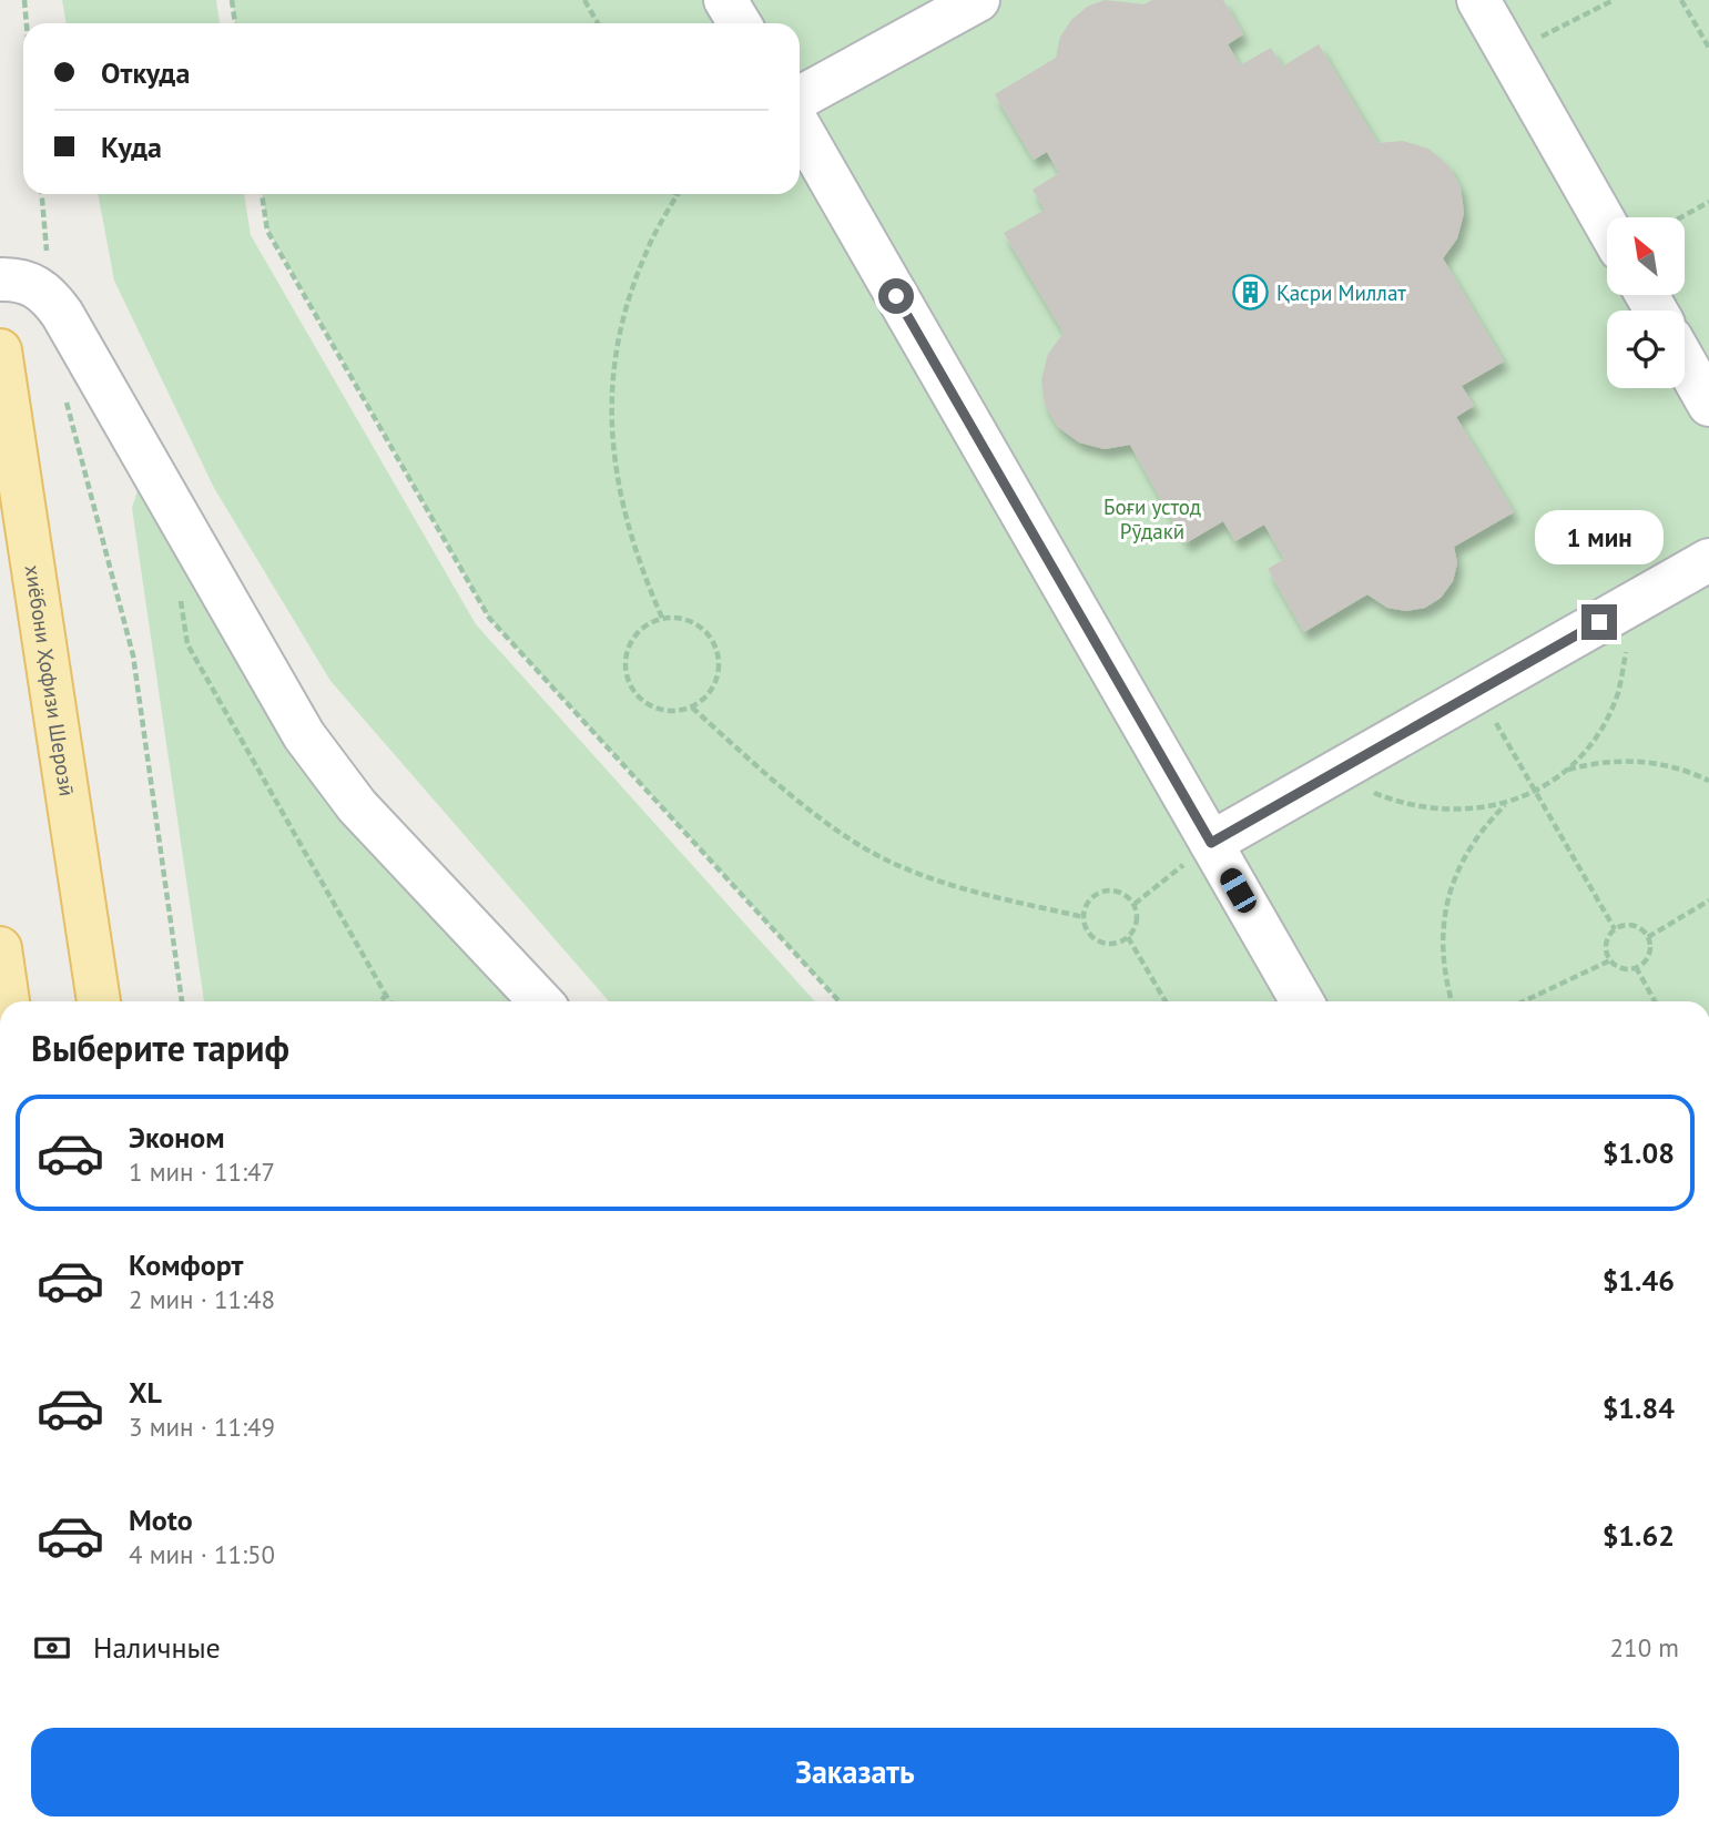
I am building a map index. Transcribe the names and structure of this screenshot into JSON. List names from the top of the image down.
{
  "streets": {
    "main road": ["хиёбони Ҳофизи Шерозӣ"]
  },
  "parks": ["Боғи устод Рӯдакӣ"],
  "places": {
    "building": ["Қасри Миллат"]
  },
  "north": "top left",
  "page": {
    "banner": ["Откуда", "Куда"],
    "bubble": "1 мин",
    "heading": "Выберите тариф",
    "list": [
      {
        "name": "Эконом",
        "note": "1 мин · 11:47",
        "value": "$1.08"
      },
      {
        "name": "Комфорт",
        "note": "2 мин · 11:48",
        "value": "$1.46"
      },
      {
        "name": "XL",
        "note": "3 мин · 11:49",
        "value": "$1.84"
      },
      {
        "name": "Moto",
        "note": "4 мин · 11:50",
        "value": "$1.62"
      }
    ],
    "pay": ["Наличные", "210 m"],
    "buttons": "Заказать"
  }
}
